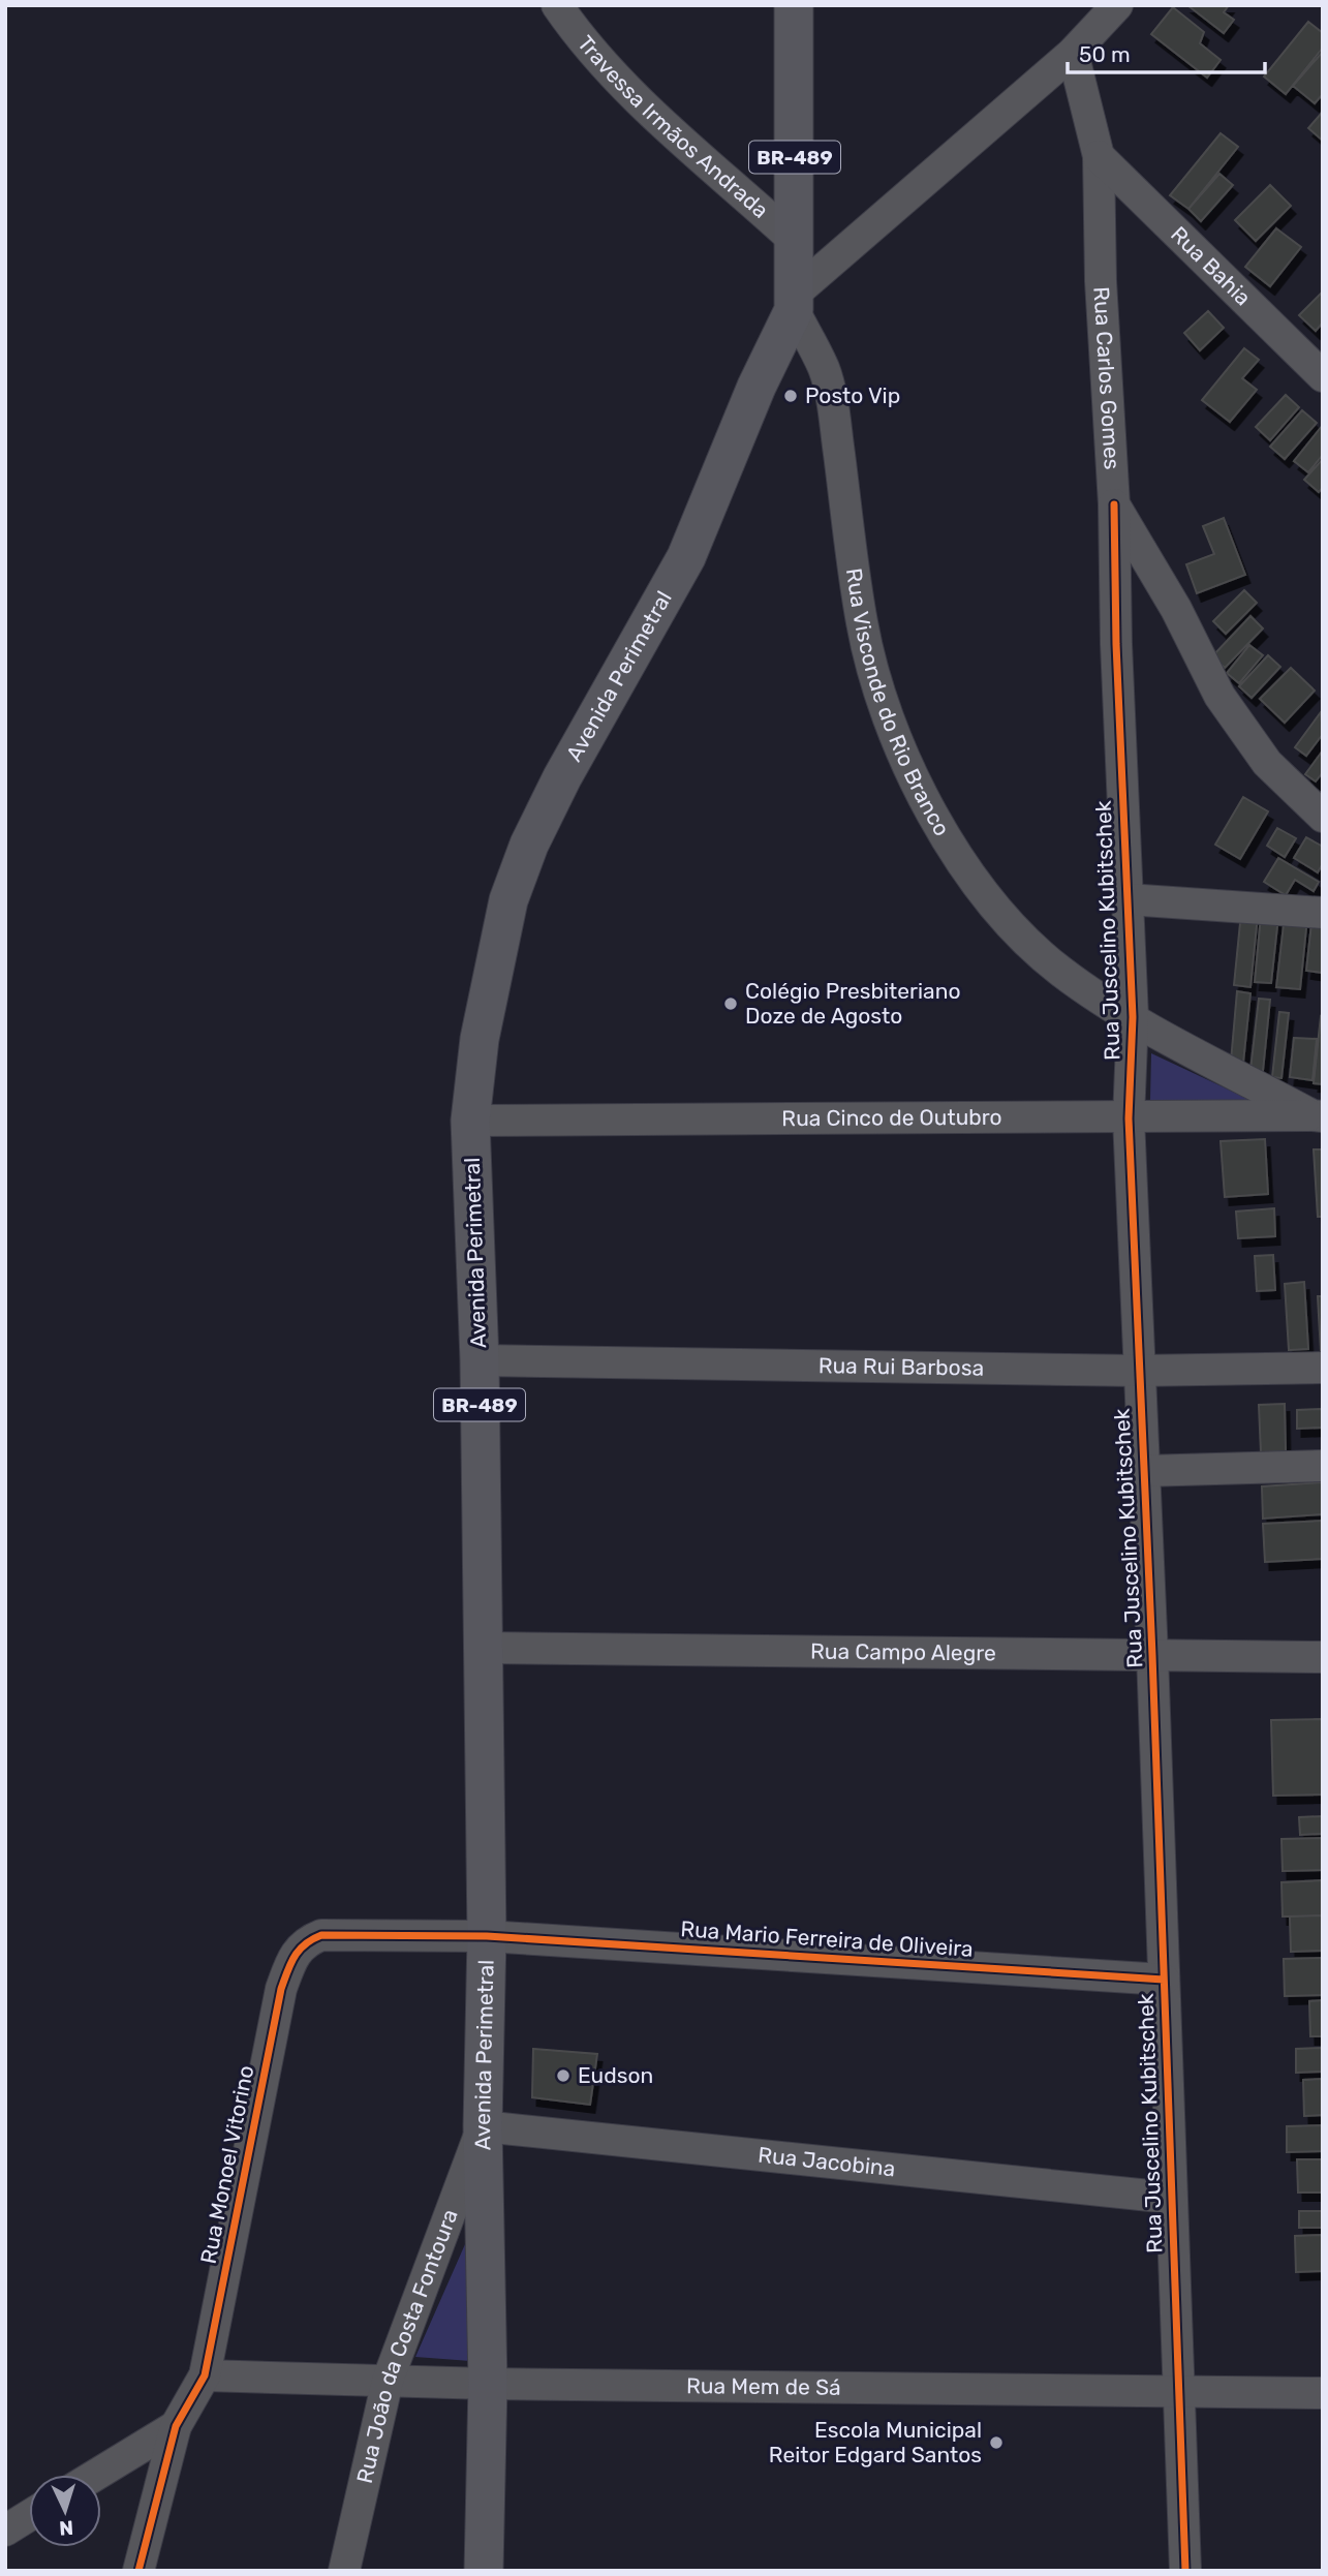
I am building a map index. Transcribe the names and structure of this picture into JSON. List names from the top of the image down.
{
  "streets": {
    "main road": ["BR-489", "Avenida Perimetral"],
    "street": [
      "Travessa Irmãos Andrada",
      "Rua Bahia",
      "Rua Carlos Gomes",
      "Rua Visconde do Rio Branco",
      "Rua Juscelino Kubitschek",
      "Rua Cinco de Outubro",
      "Rua Rui Barbosa",
      "Rua Campo Alegre",
      "Rua Mario Ferreira de Oliveira",
      "Rua Jacobina",
      "Rua Monoel Vitorino",
      "Rua João da Costa Fontoura",
      "Rua Mem de Sá"
    ]
  },
  "crossings": [
    ["Travessa Irmãos Andrada", "Avenida Perimetral"],
    ["Rua Bahia", "Rua Carlos Gomes"],
    ["Rua Carlos Gomes", "Rua Juscelino Kubitschek"],
    ["Avenida Perimetral", "Rua Visconde do Rio Branco"],
    ["Avenida Perimetral", "Rua Cinco de Outubro"],
    ["Avenida Perimetral", "Rua Rui Barbosa"],
    ["Avenida Perimetral", "Rua Campo Alegre"],
    ["Avenida Perimetral", "Rua Mario Ferreira de Oliveira"],
    ["Avenida Perimetral", "Rua Jacobina"],
    ["Avenida Perimetral", "Rua Monoel Vitorino"],
    ["Avenida Perimetral", "Rua João da Costa Fontoura"],
    ["Avenida Perimetral", "Rua Mem de Sá"],
    ["Rua Visconde do Rio Branco", "Rua Juscelino Kubitschek"],
    ["Rua Visconde do Rio Branco", "Rua Cinco de Outubro"],
    ["Rua Juscelino Kubitschek", "Rua Cinco de Outubro"],
    ["Rua Juscelino Kubitschek", "Rua Rui Barbosa"],
    ["Rua Juscelino Kubitschek", "Rua Campo Alegre"],
    ["Rua Juscelino Kubitschek", "Rua Mario Ferreira de Oliveira"],
    ["Rua Juscelino Kubitschek", "Rua Jacobina"],
    ["Rua Juscelino Kubitschek", "Rua Mem de Sá"],
    ["Rua Mario Ferreira de Oliveira", "Rua Monoel Vitorino"],
    ["Rua Jacobina", "Rua João da Costa Fontoura"],
    ["Rua Monoel Vitorino", "Rua Mem de Sá"],
    ["Rua João da Costa Fontoura", "Rua Mem de Sá"]
  ],
  "places": [
    "Posto Vip",
    "Colégio Presbiteriano Doze de Agosto",
    "Eudson",
    "Escola Municipal Reitor Edgard Santos"
  ],
  "scale_bar": "50 m",
  "north": "bottom"
}
